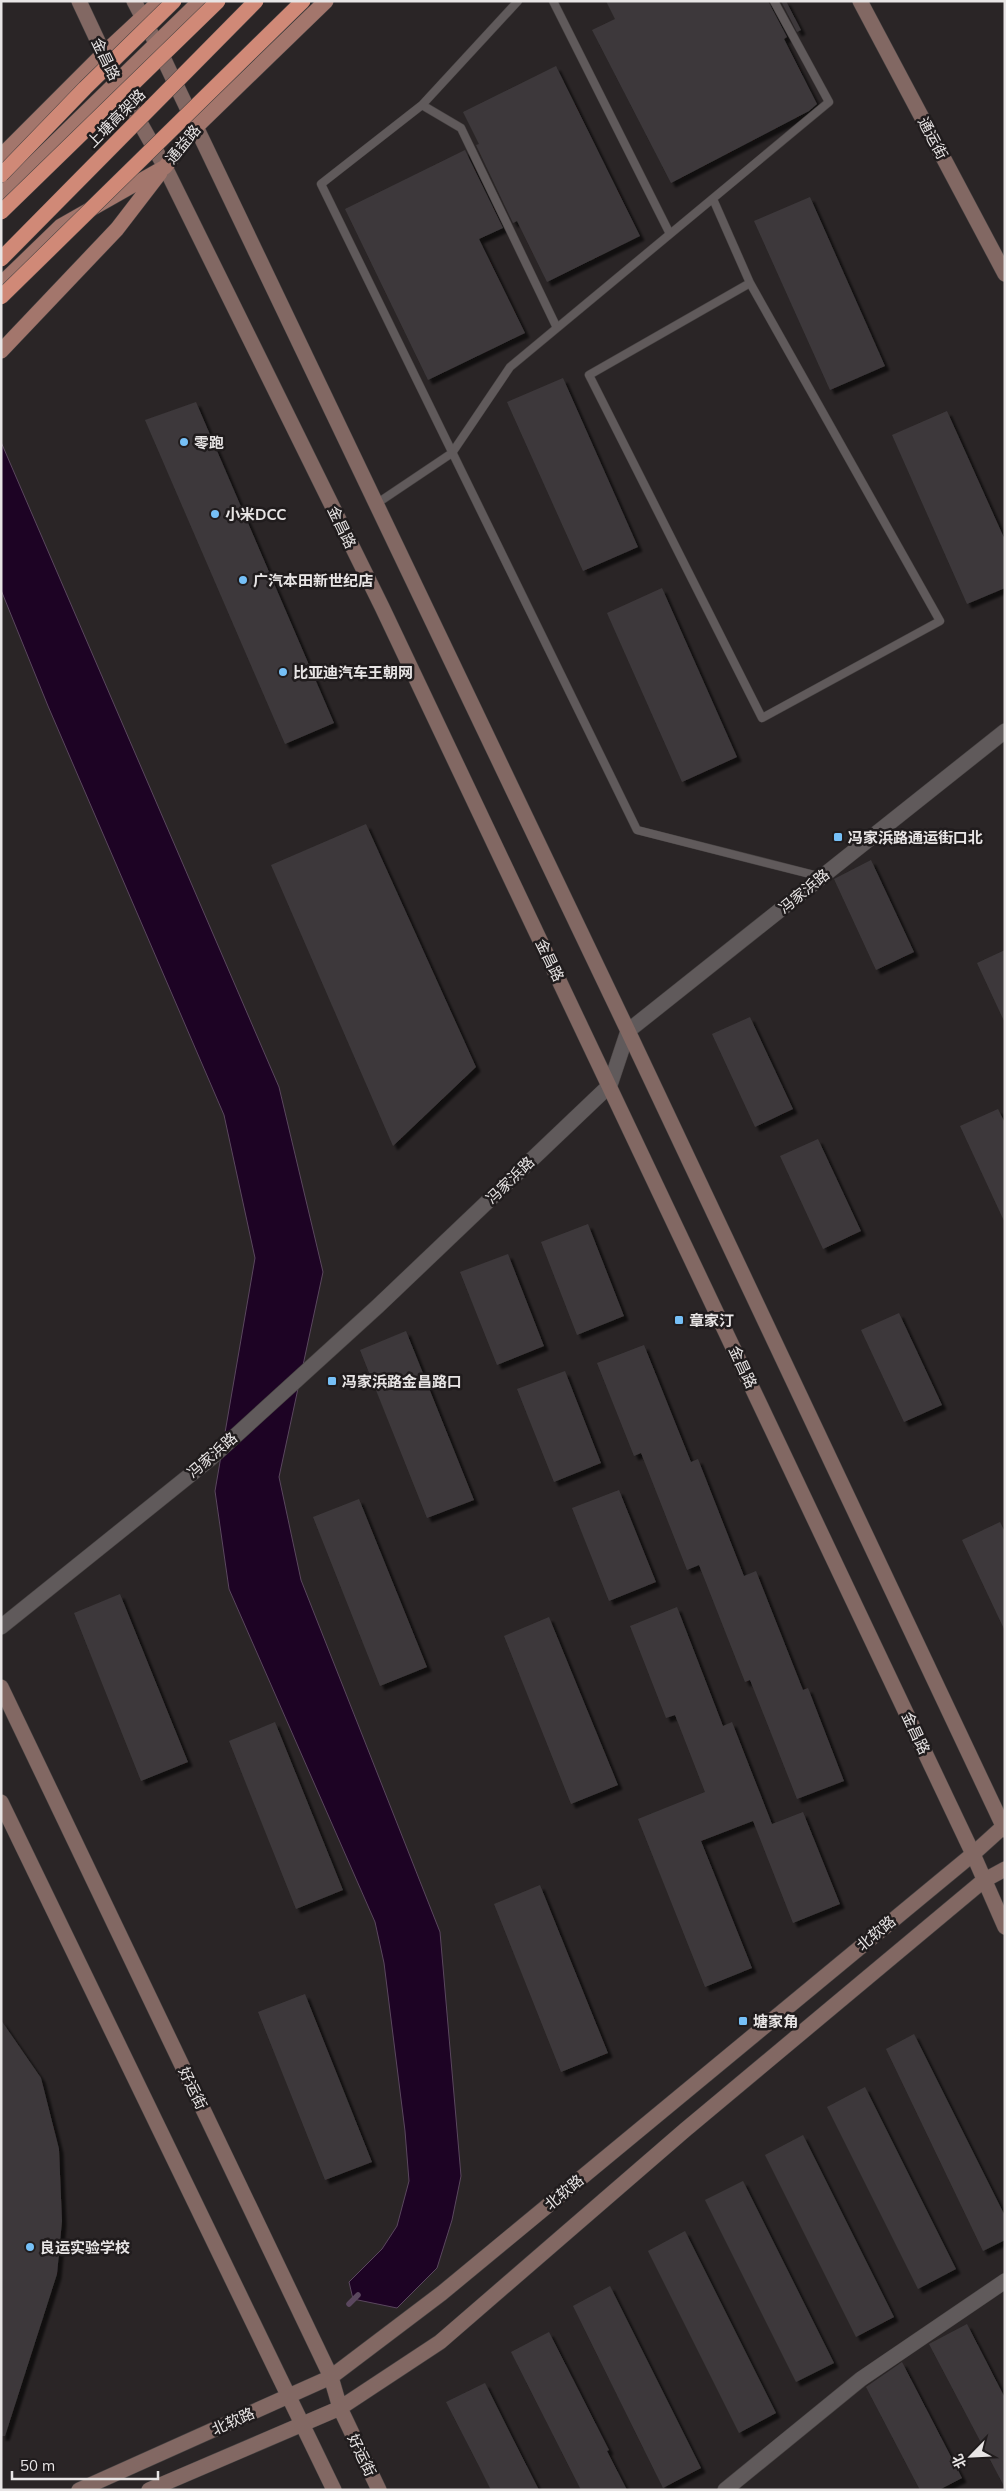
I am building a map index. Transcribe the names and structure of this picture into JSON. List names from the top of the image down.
{
  "streets": {
    "highway": ["上塘高架路"],
    "main road": ["通益路"],
    "street": [
      "金昌路",
      "通运街",
      "冯家浜路",
      "北软路",
      "好运街"
    ]
  },
  "crossings": [
    ["金昌路", "通益路"],
    ["金昌路", "冯家浜路"],
    ["金昌路", "北软路"],
    ["北软路", "好运街"]
  ],
  "places": {
    "other": [
      "零跑",
      "小米DCC",
      "广汽本田新世纪店",
      "比亚迪汽车王朝网",
      "良运实验学校"
    ],
    "transit": [
      "冯家浜路通运街口北",
      "章家汀",
      "冯家浜路金昌路口",
      "塘家角"
    ]
  },
  "scale_bar": "50 m",
  "north": "bottom left"
}
